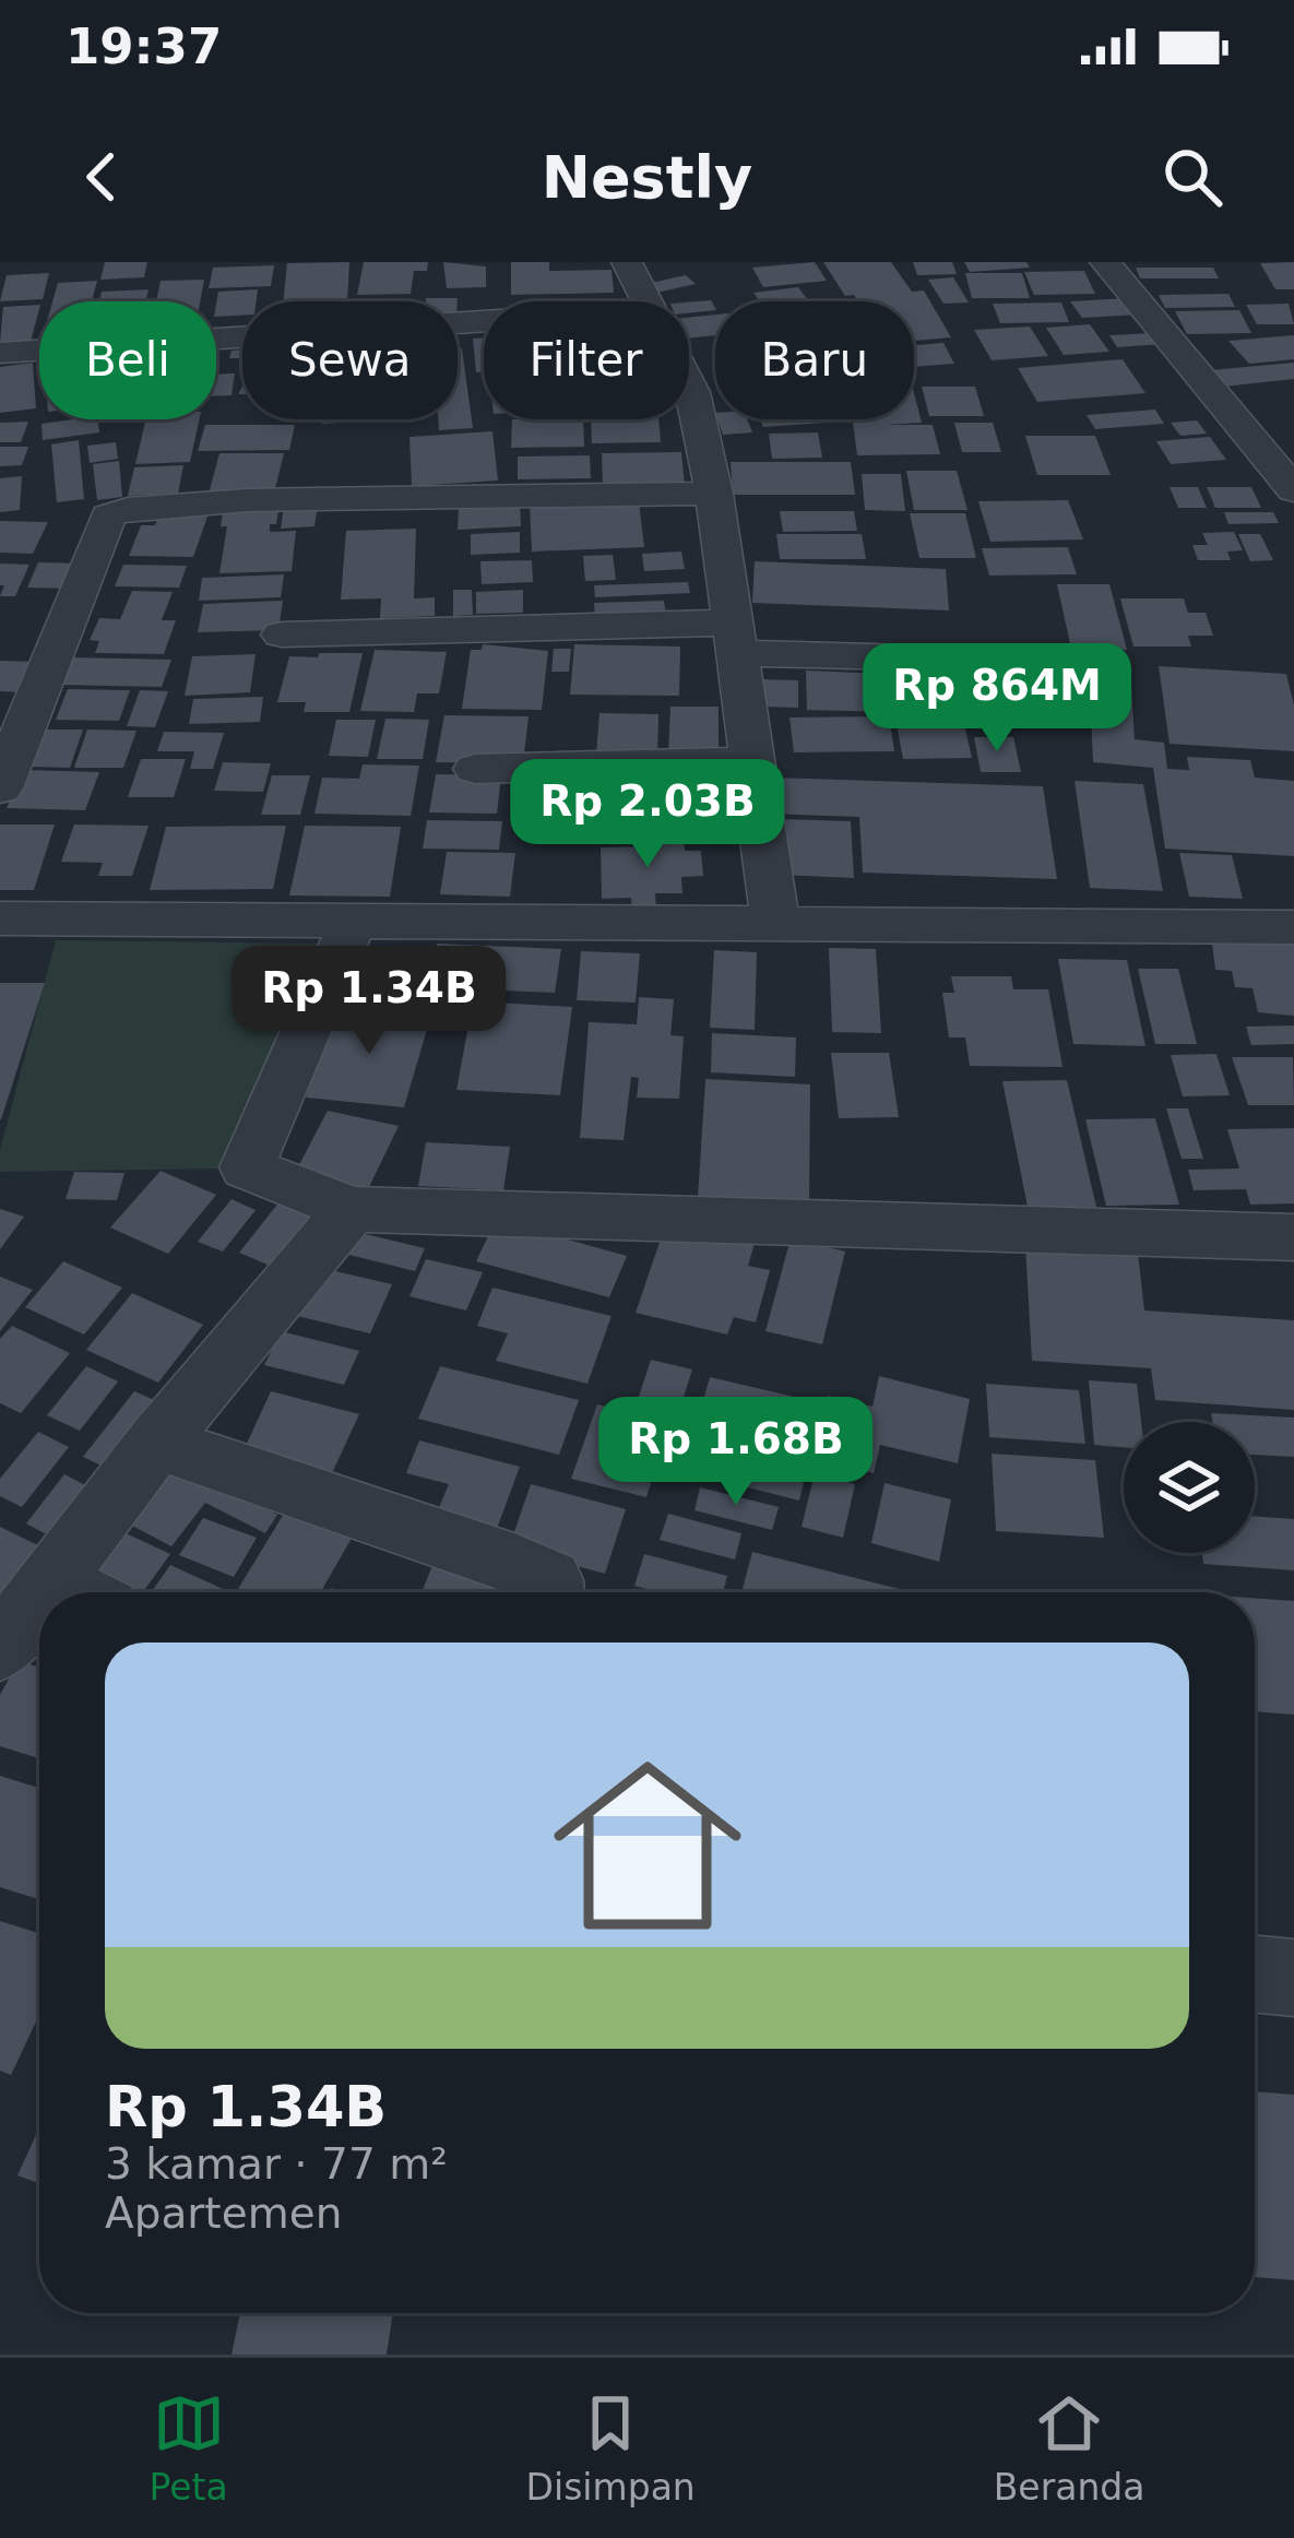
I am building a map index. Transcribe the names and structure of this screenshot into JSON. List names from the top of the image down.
{
  "page": {
    "status": "19:37",
    "header": "Nestly",
    "chip": [
      "Beli",
      "Sewa",
      "Filter",
      "Baru"
    ],
    "price": [
      "Rp 864M",
      "Rp 2.03B",
      "Rp 1.34B",
      "Rp 1.68B"
    ],
    "list": [
      {
        "name": "Rp 1.34B",
        "note": "3 kamar · 77 m² · Apartemen"
      }
    ],
    "tabs": ["Peta", "Disimpan", "Beranda"]
  }
}
